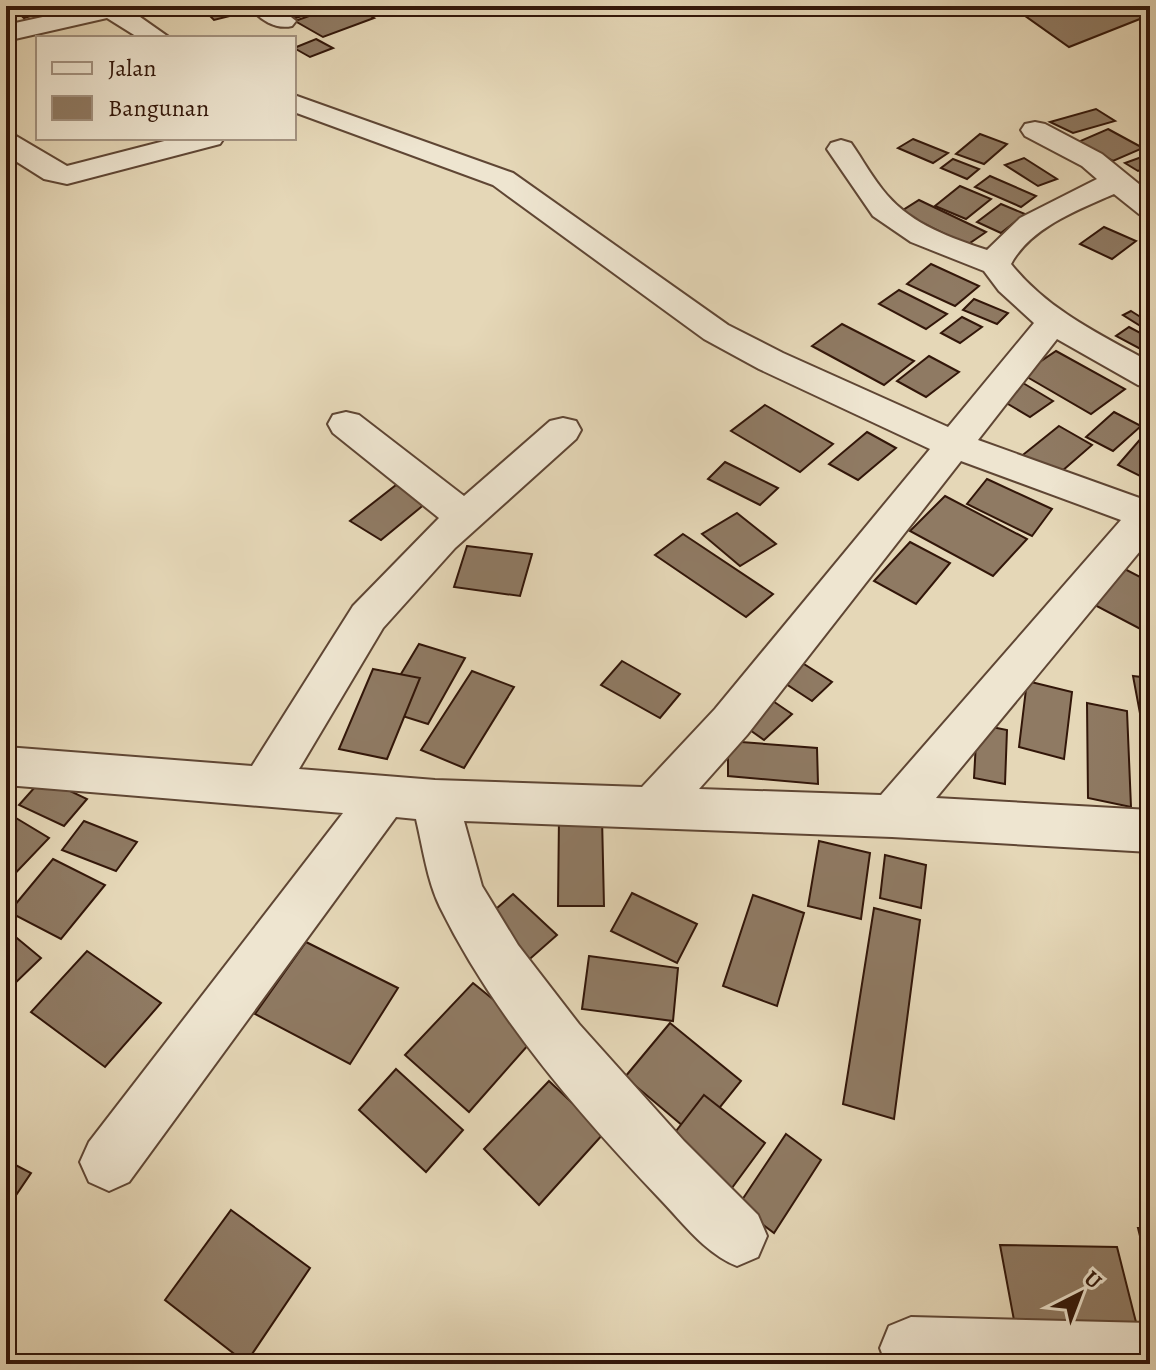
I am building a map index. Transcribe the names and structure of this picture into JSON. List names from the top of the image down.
{
  "legend": ["Jalan", "Bangunan"],
  "north": "top right"
}
